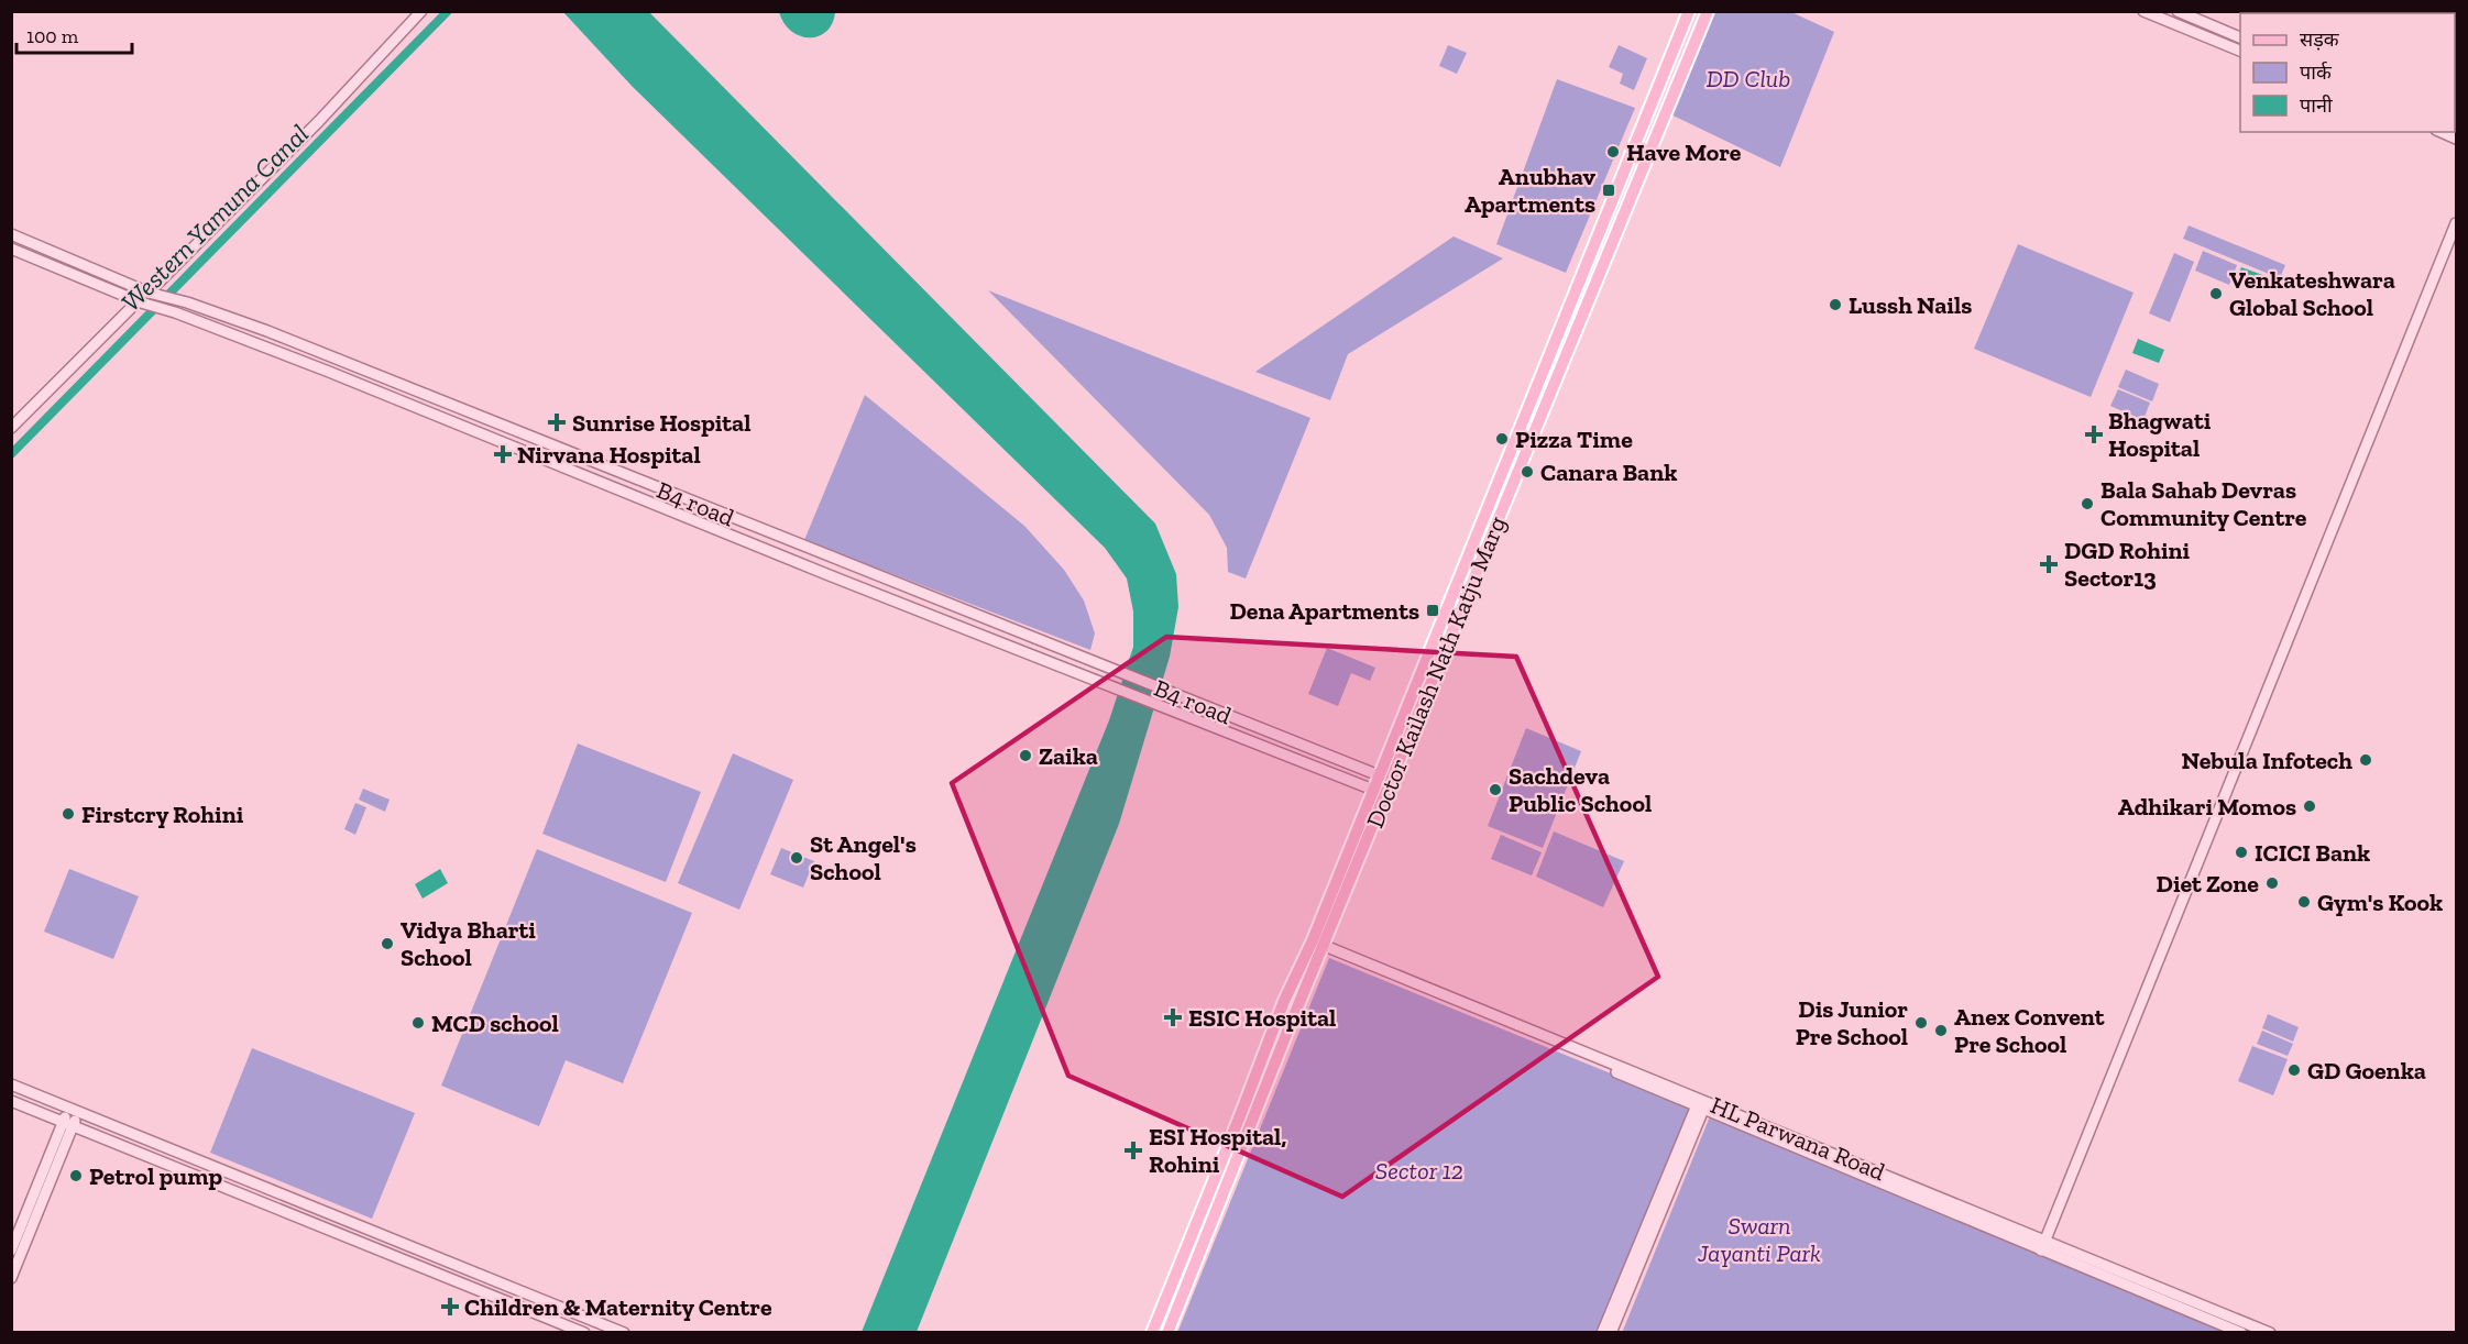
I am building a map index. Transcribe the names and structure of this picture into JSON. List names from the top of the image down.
{
  "streets": {
    "main road": ["Doctor Kailash Nath Katju Marg"],
    "street": ["B4 road", "HL Parwana Road"]
  },
  "crossings": [
    ["B4 road", "Doctor Kailash Nath Katju Marg"],
    ["Doctor Kailash Nath Katju Marg", "HL Parwana Road"]
  ],
  "water": ["Western Yamuna Canal"],
  "parks": ["DD Club", "Sector 12", "Swarn Jayanti Park"],
  "places": {
    "other": [
      "Have More",
      "Venkateshwara Global School",
      "Lussh Nails",
      "Pizza Time",
      "Canara Bank",
      "Bala Sahab Devras Community Centre",
      "Zaika",
      "Nebula Infotech",
      "Sachdeva Public School",
      "Adhikari Momos",
      "Firstcry Rohini",
      "ICICI Bank",
      "St Angel's School",
      "Diet Zone",
      "Gym's Kook",
      "Vidya Bharti School",
      "MCD school",
      "Dis Junior Pre School",
      "Anex Convent Pre School",
      "GD Goenka",
      "Petrol pump"
    ],
    "transit": ["Anubhav Apartments", "Dena Apartments"],
    "health": [
      "Sunrise Hospital",
      "Bhagwati Hospital",
      "Nirvana Hospital",
      "DGD Rohini Sector13",
      "ESIC Hospital",
      "ESI Hospital, Rohini",
      "Children & Maternity Centre"
    ]
  },
  "legend": ["सड़क", "पार्क", "पानी"],
  "scale_bar": "100 m"
}
